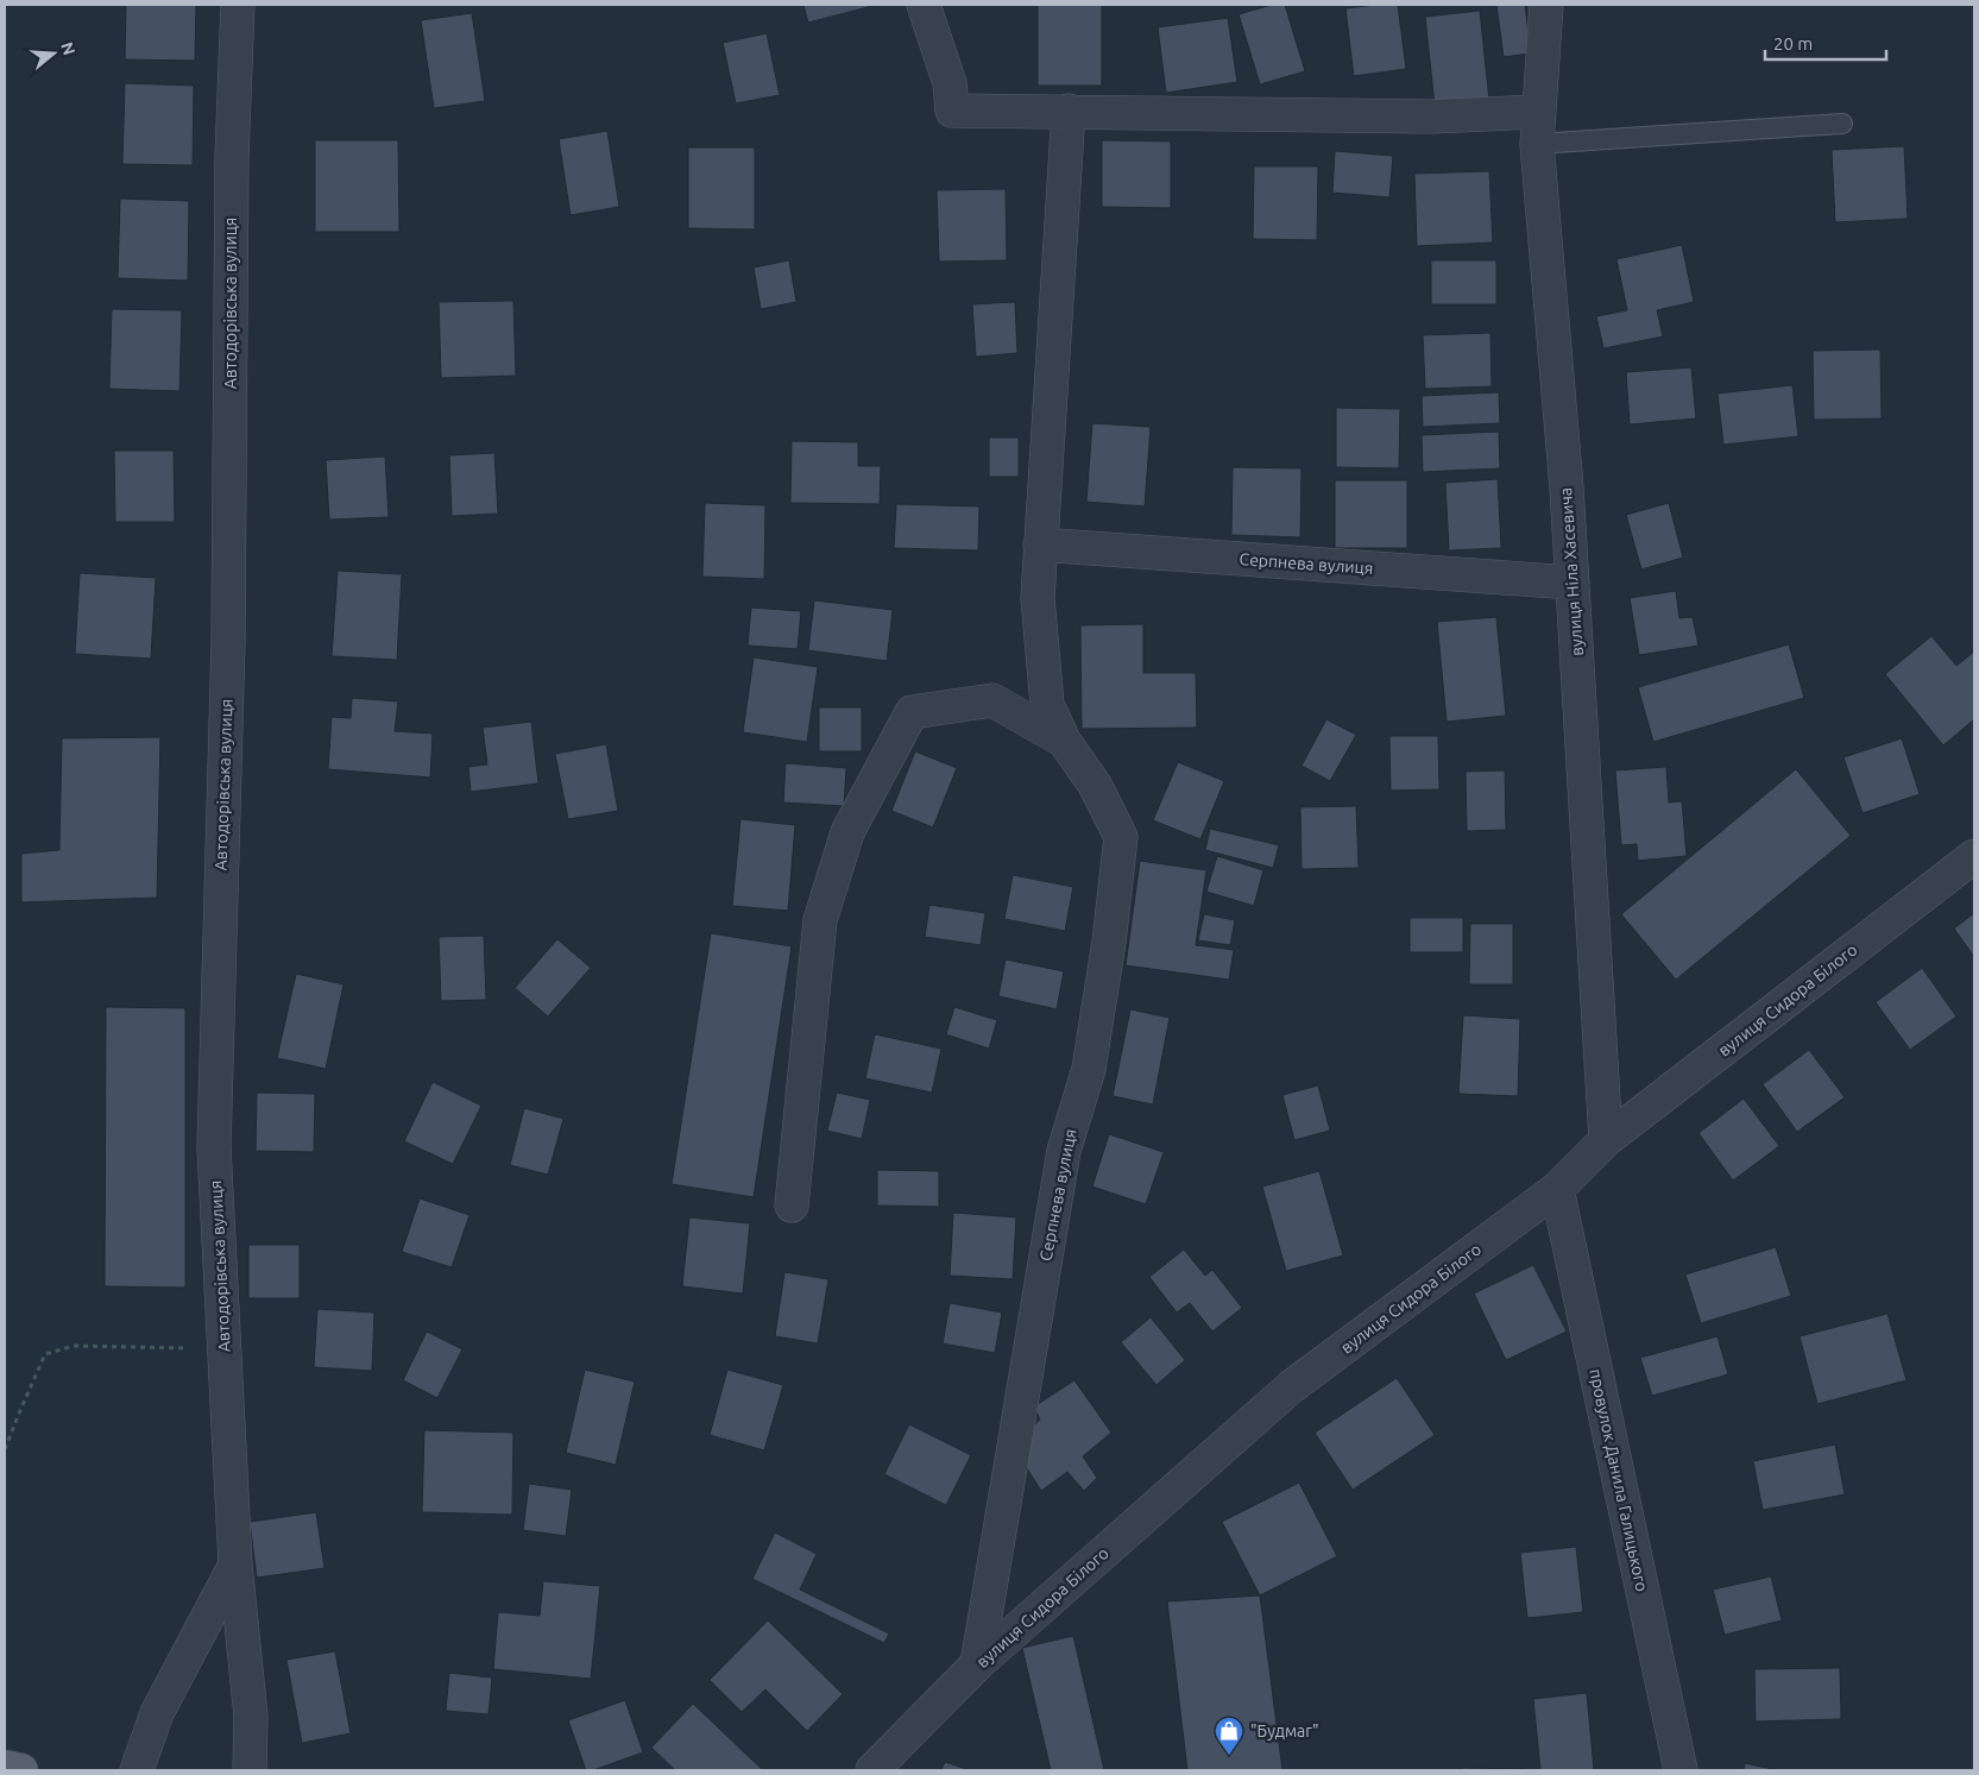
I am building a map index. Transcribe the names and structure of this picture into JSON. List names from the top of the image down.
{
  "streets": {
    "street": [
      "Автодорівська вулиця",
      "Серпнева вулиця",
      "вулиця Ніла Хасевича",
      "вулиця Сидора Білого",
      "провулок Данила Галицького"
    ]
  },
  "crossings": [
    ["Серпнева вулиця", "вулиця Ніла Хасевича"],
    ["Серпнева вулиця", "вулиця Сидора Білого"],
    ["вулиця Ніла Хасевича", "вулиця Сидора Білого"],
    ["вулиця Сидора Білого", "провулок Данила Галицького"]
  ],
  "places": {
    "shop": ["\"Будмаг\""]
  },
  "scale_bar": "20 m",
  "north": "right"
}
